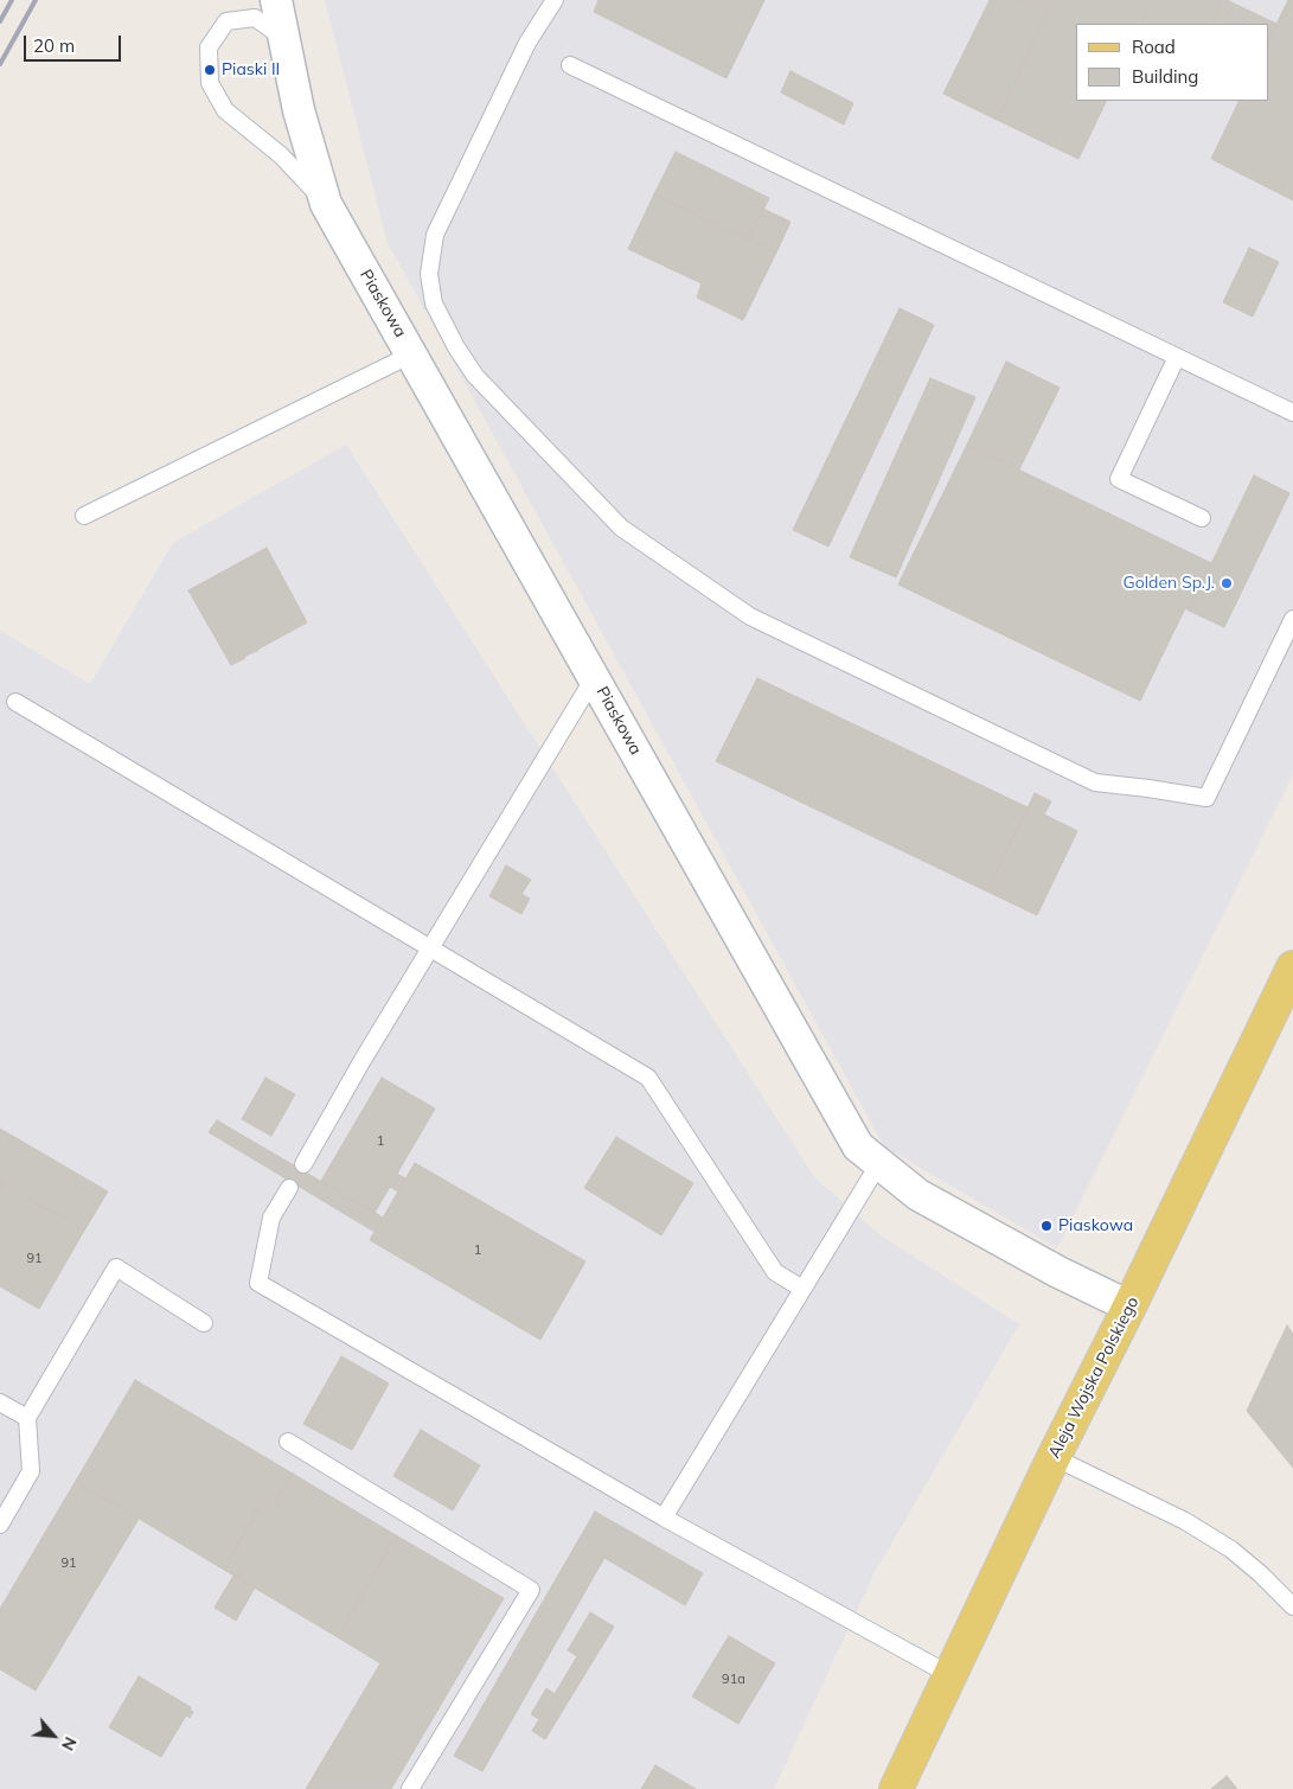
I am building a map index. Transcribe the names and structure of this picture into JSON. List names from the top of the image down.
{
  "streets": {
    "main road": ["Aleja Wojska Polskiego"],
    "street": ["Piaskowa"]
  },
  "crossings": [
    ["Piaskowa", "Aleja Wojska Polskiego"]
  ],
  "places": ["Piaski II", "Golden Sp.J.", "Piaskowa"],
  "house_numbers": [
    "1",
    "1",
    "91",
    "91",
    "91a"
  ],
  "legend": ["Road", "Building"],
  "scale_bar": "20 m",
  "north": "bottom right"
}
